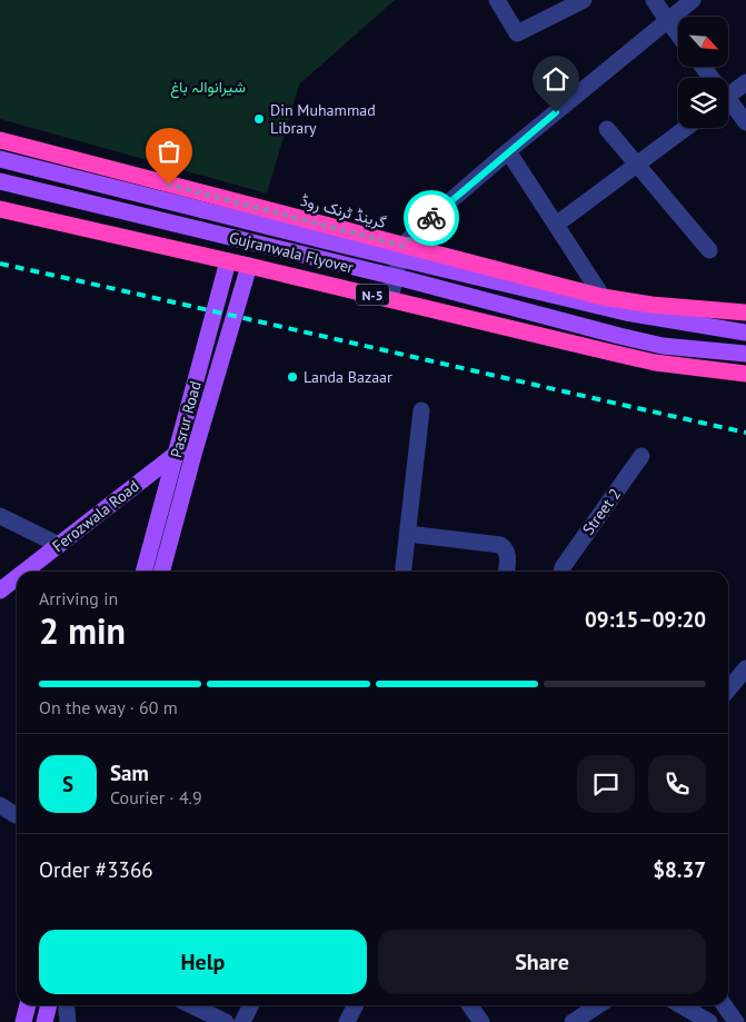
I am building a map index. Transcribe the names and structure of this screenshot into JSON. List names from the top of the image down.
{
  "streets": {
    "highway": ["گرینڈ ٹرنک روڈ", "N-5"],
    "main road": ["Gujranwala Flyover", "Pasrur Road", "Ferozwala Road"],
    "street": ["Street 2"]
  },
  "crossings": [
    ["N-5", "Pasrur Road"],
    ["Pasrur Road", "Ferozwala Road"]
  ],
  "parks": ["شیرانوالہ باغ"],
  "places": ["Din Muhammad Library", "Landa Bazaar"],
  "north": "bottom right",
  "page": {
    "heading": ["2 min", "Arriving in", "09:15–09:20"],
    "panel": [
      "Sam",
      "Courier · 4.9",
      "Order #3366",
      "$8.37"
    ],
    "bar": "On the way · 60 m",
    "round": "S",
    "buttons": ["Help", "Share"]
  }
}
